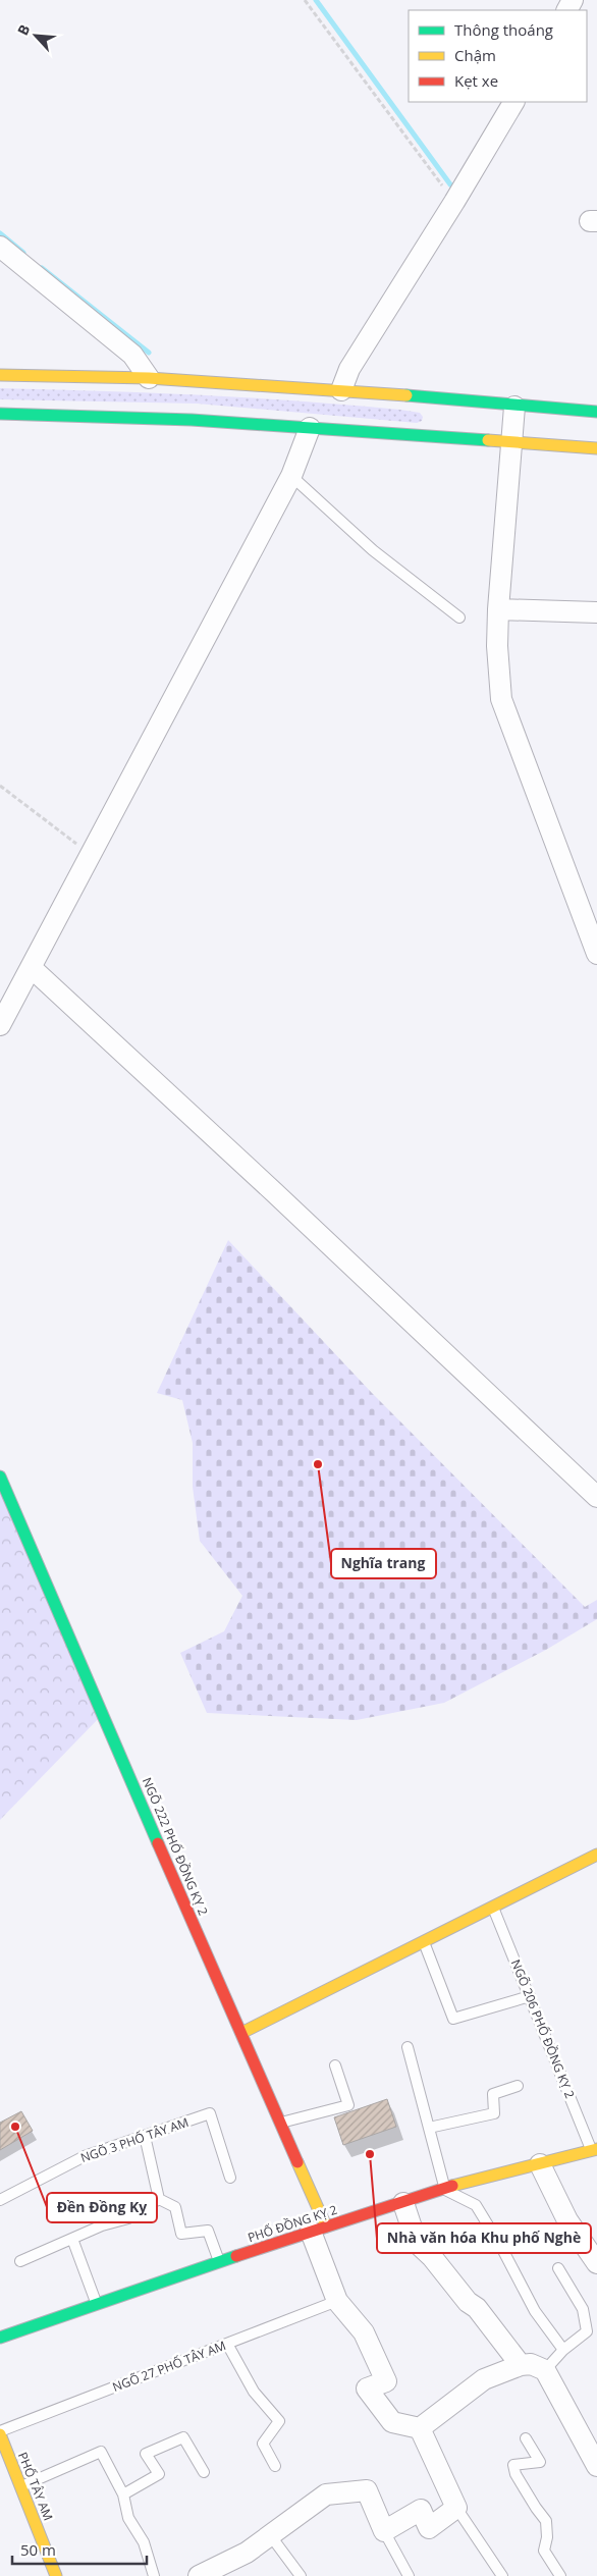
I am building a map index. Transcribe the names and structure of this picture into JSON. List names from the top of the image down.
{
  "streets": {
    "street": ["NGÕ 222 PHỐ ĐỒNG KỴ 2", "PHỐ ĐỒNG KỴ 2", "PHỐ TÂY AM"],
    "lane": ["NGÕ 206 PHỐ ĐỒNG KỴ 2", "NGÕ 3 PHỐ TÂY AM", "NGÕ 27 PHỐ TÂY AM"]
  },
  "crossings": [
    ["NGÕ 222 PHỐ ĐỒNG KỴ 2", "PHỐ ĐỒNG KỴ 2"],
    ["NGÕ 206 PHỐ ĐỒNG KỴ 2", "PHỐ ĐỒNG KỴ 2"],
    ["NGÕ 27 PHỐ TÂY AM", "PHỐ TÂY AM"]
  ],
  "places": ["Nghĩa trang", "Đền Đồng Kỵ", "Nhà văn hóa Khu phố Nghè"],
  "legend": ["Thông thoáng", "Chậm", "Kẹt xe"],
  "scale_bar": "50 m",
  "north": "top left"
}
